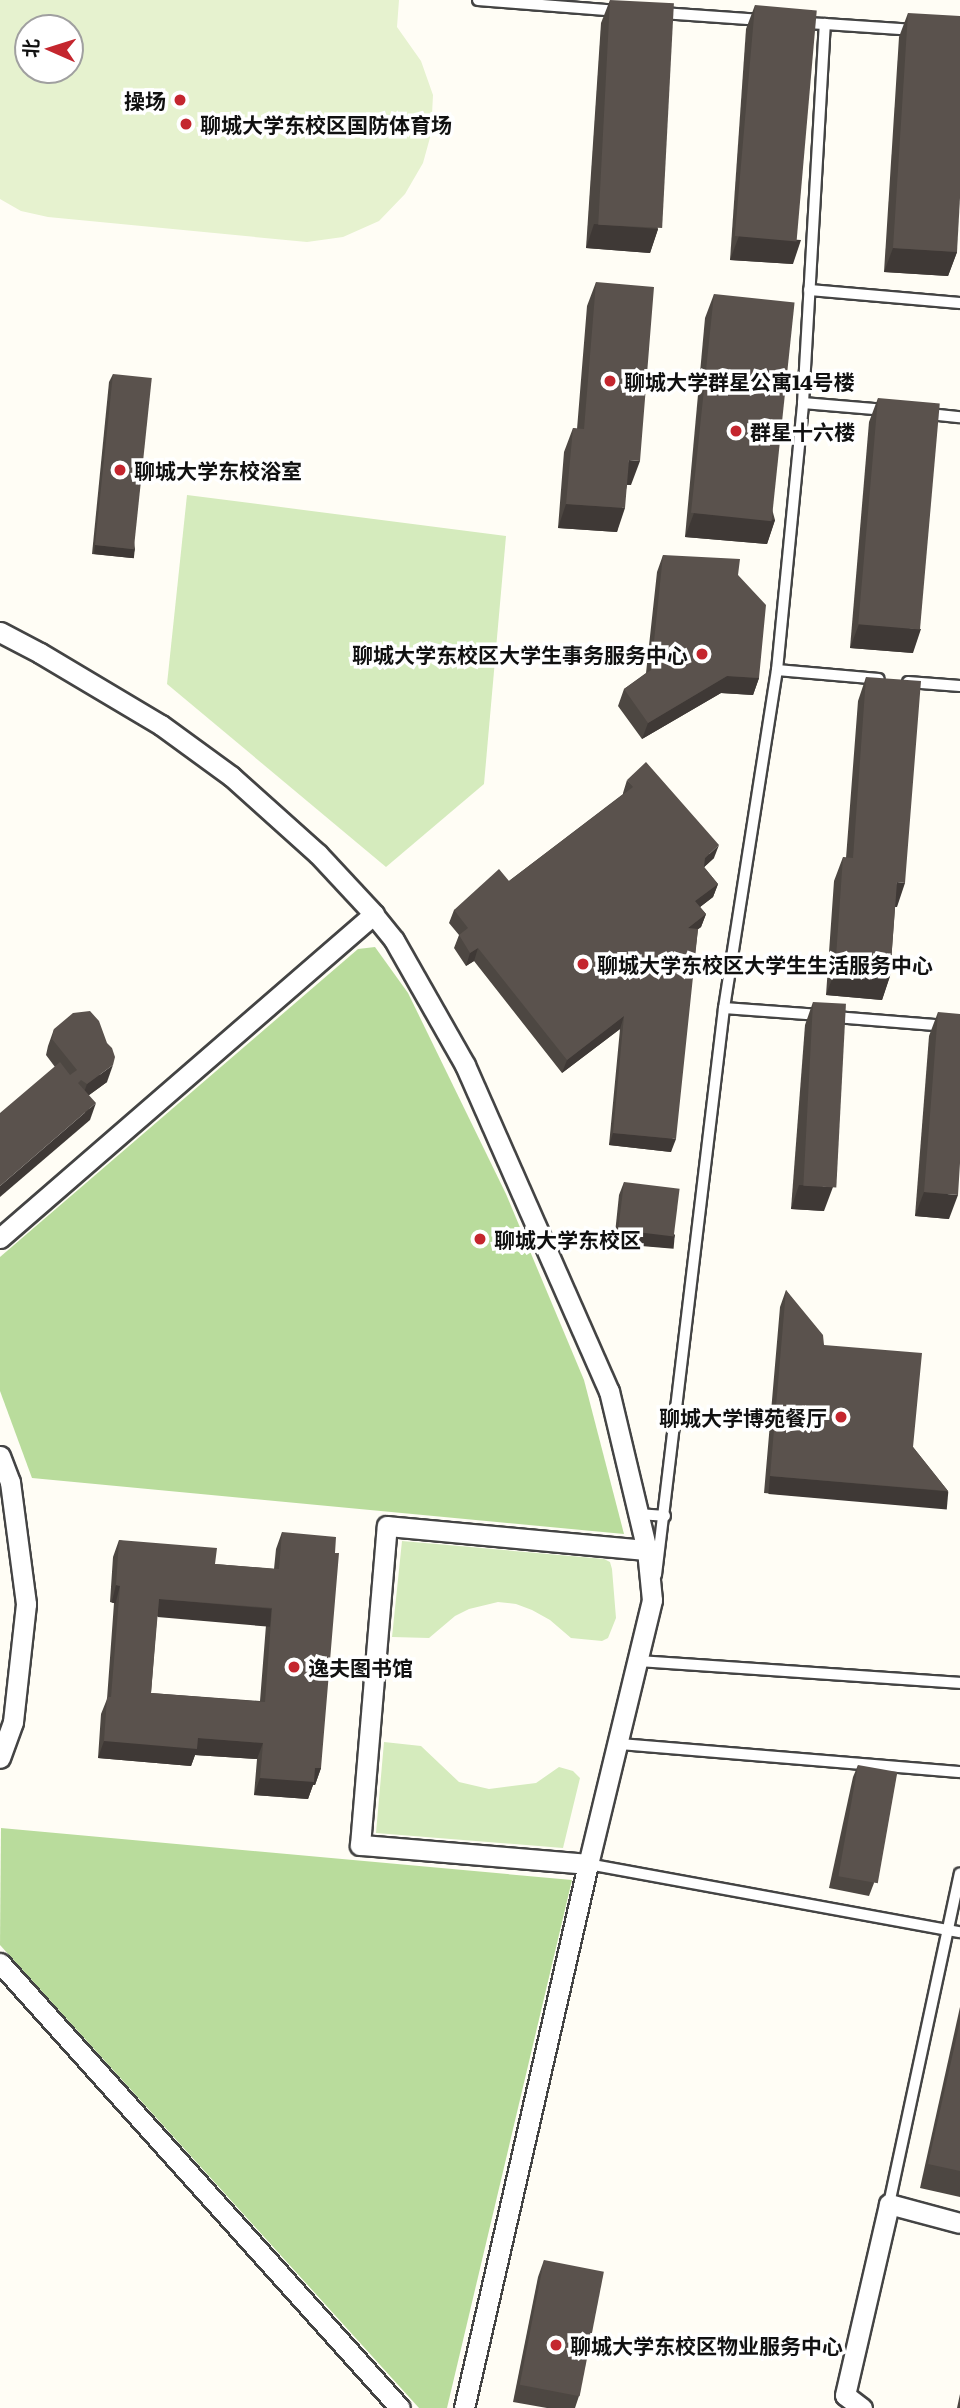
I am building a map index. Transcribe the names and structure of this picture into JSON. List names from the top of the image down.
{
  "places": [
    "操场",
    "聊城大学东校区国防体育场",
    "聊城大学群星公寓14号楼",
    "群星十六楼",
    "聊城大学东校浴室",
    "聊城大学东校区大学生事务服务中心",
    "聊城大学东校区大学生生活服务中心",
    "聊城大学东校区",
    "聊城大学博苑餐厅",
    "逸夫图书馆",
    "聊城大学东校区物业服务中心"
  ],
  "north": "left"
}
